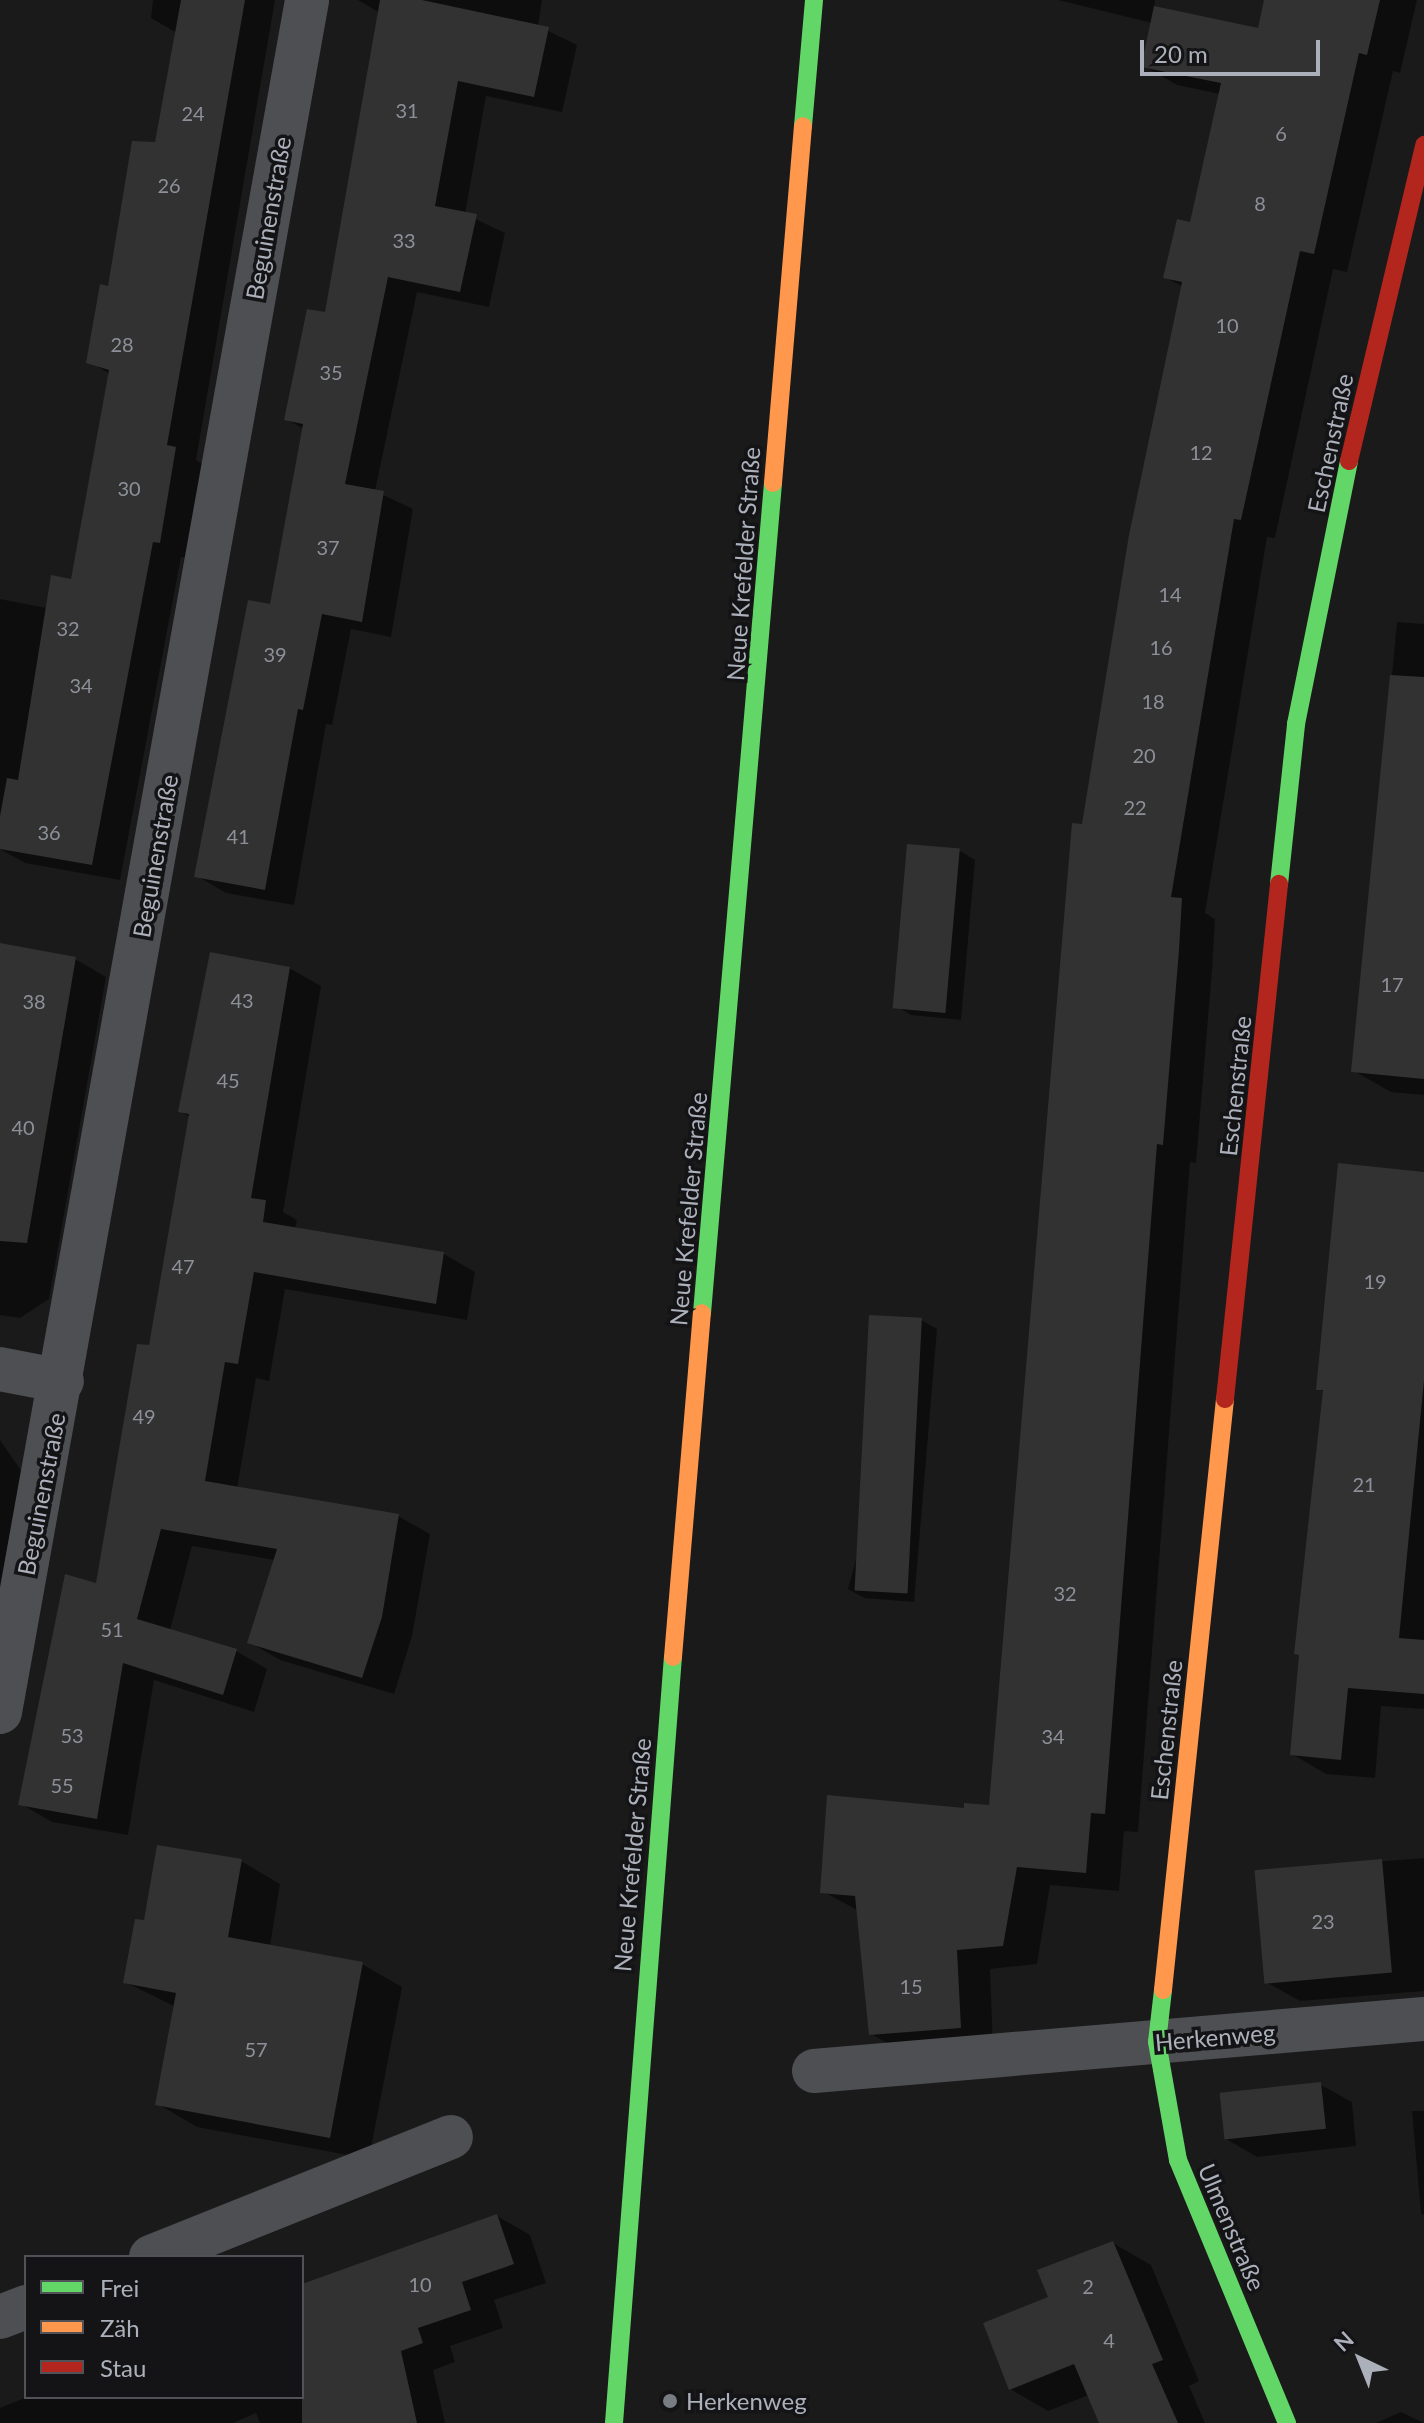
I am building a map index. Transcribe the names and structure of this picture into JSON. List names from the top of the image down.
{
  "streets": {
    "main road": ["Eschenstraße", "Neue Krefelder Straße", "Ulmenstraße"],
    "street": ["Beguinenstraße", "Herkenweg"]
  },
  "crossings": [
    ["Eschenstraße", "Herkenweg"],
    ["Eschenstraße", "Ulmenstraße"],
    ["Herkenweg", "Ulmenstraße"]
  ],
  "places": ["Herkenweg"],
  "house_numbers": [
    "31",
    "24",
    "6",
    "26",
    "8",
    "33",
    "10",
    "28",
    "35",
    "12",
    "30",
    "37",
    "14",
    "32",
    "16",
    "39",
    "34",
    "18",
    "20",
    "22",
    "36",
    "41",
    "17",
    "43",
    "38",
    "45",
    "40",
    "47",
    "19",
    "49",
    "21",
    "32",
    "51",
    "53",
    "34",
    "55",
    "23",
    "15",
    "57",
    "10",
    "2",
    "4"
  ],
  "legend": ["Frei", "Zäh", "Stau"],
  "scale_bar": "20 m",
  "north": "top left"
}
